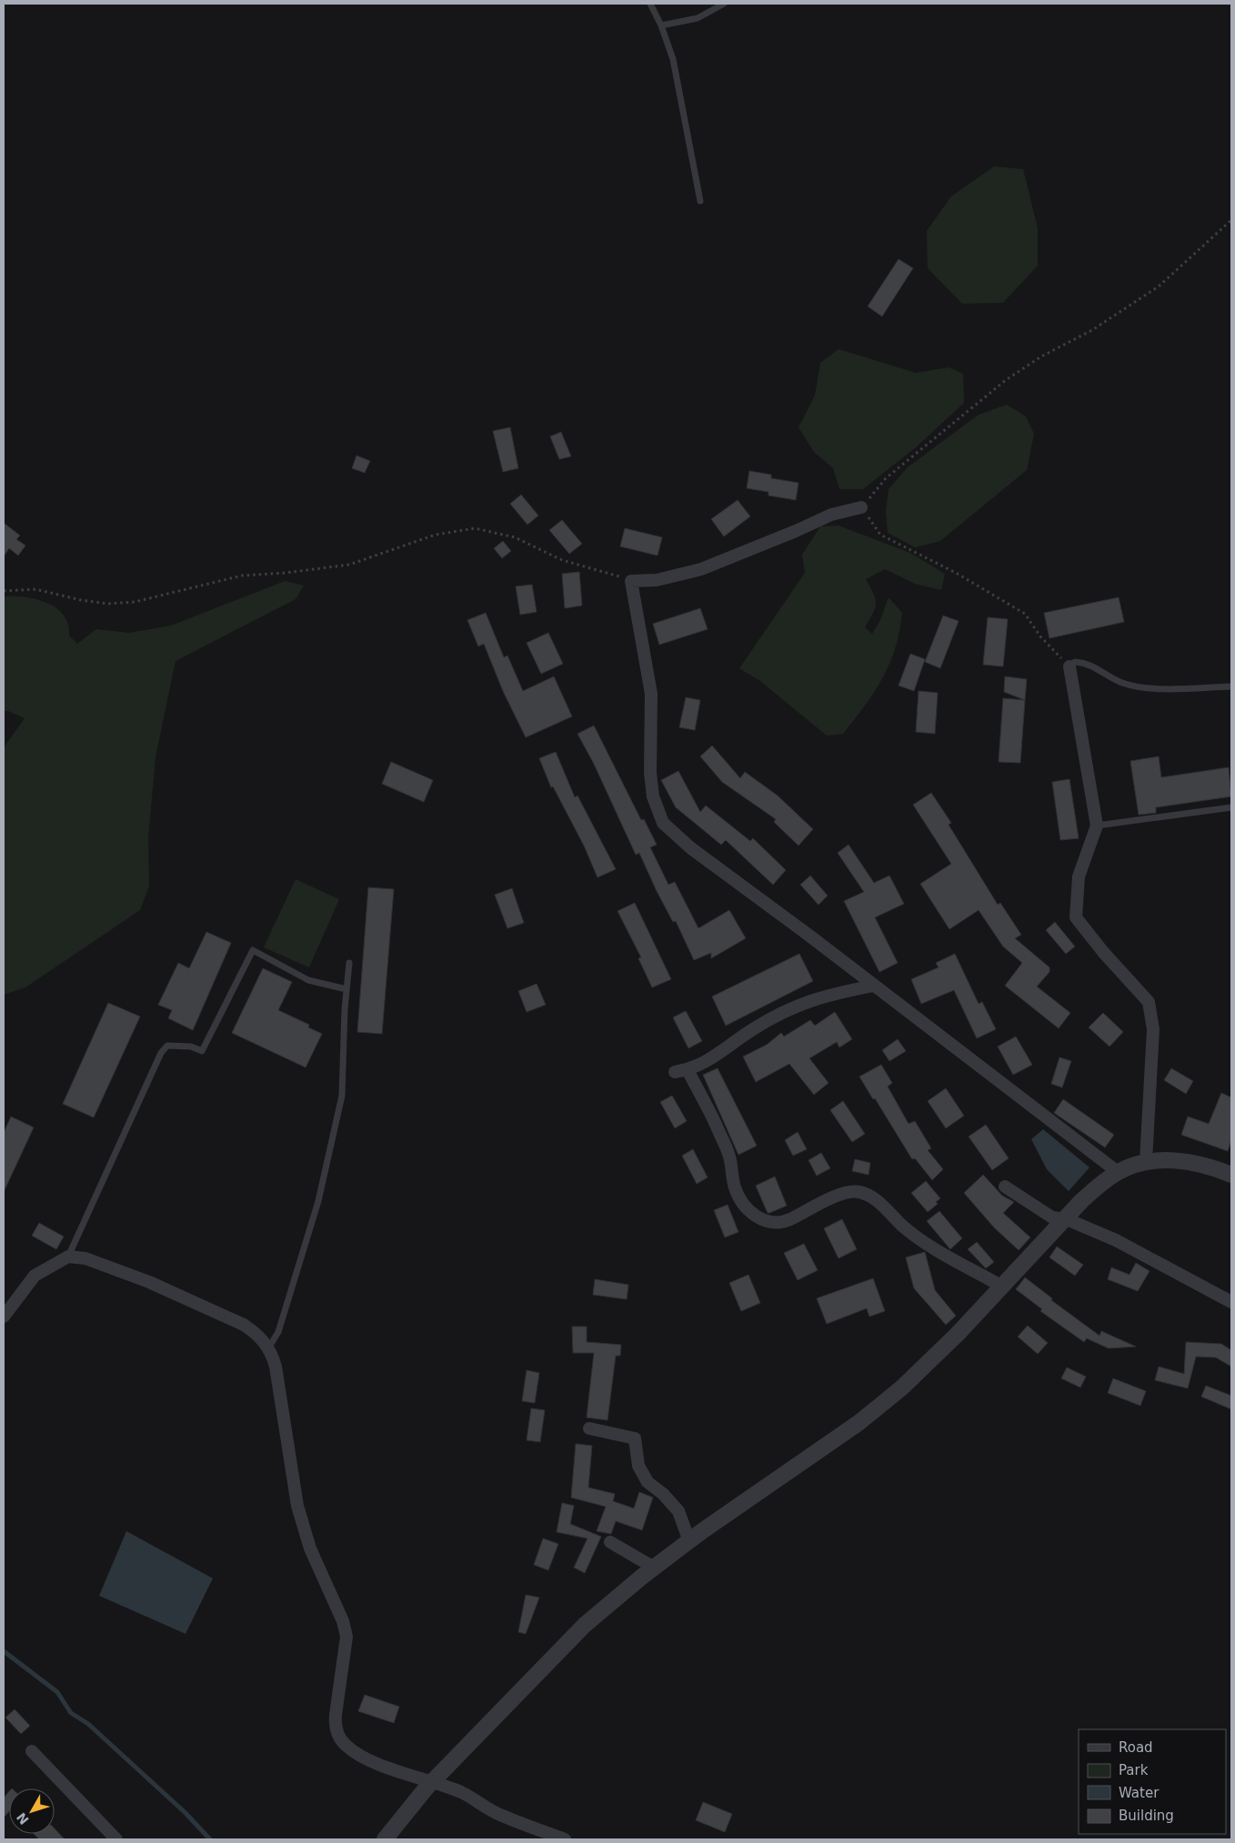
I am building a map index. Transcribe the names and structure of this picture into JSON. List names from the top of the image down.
{
  "legend": [
    "Road",
    "Park",
    "Water",
    "Building"
  ],
  "north": "bottom left"
}
